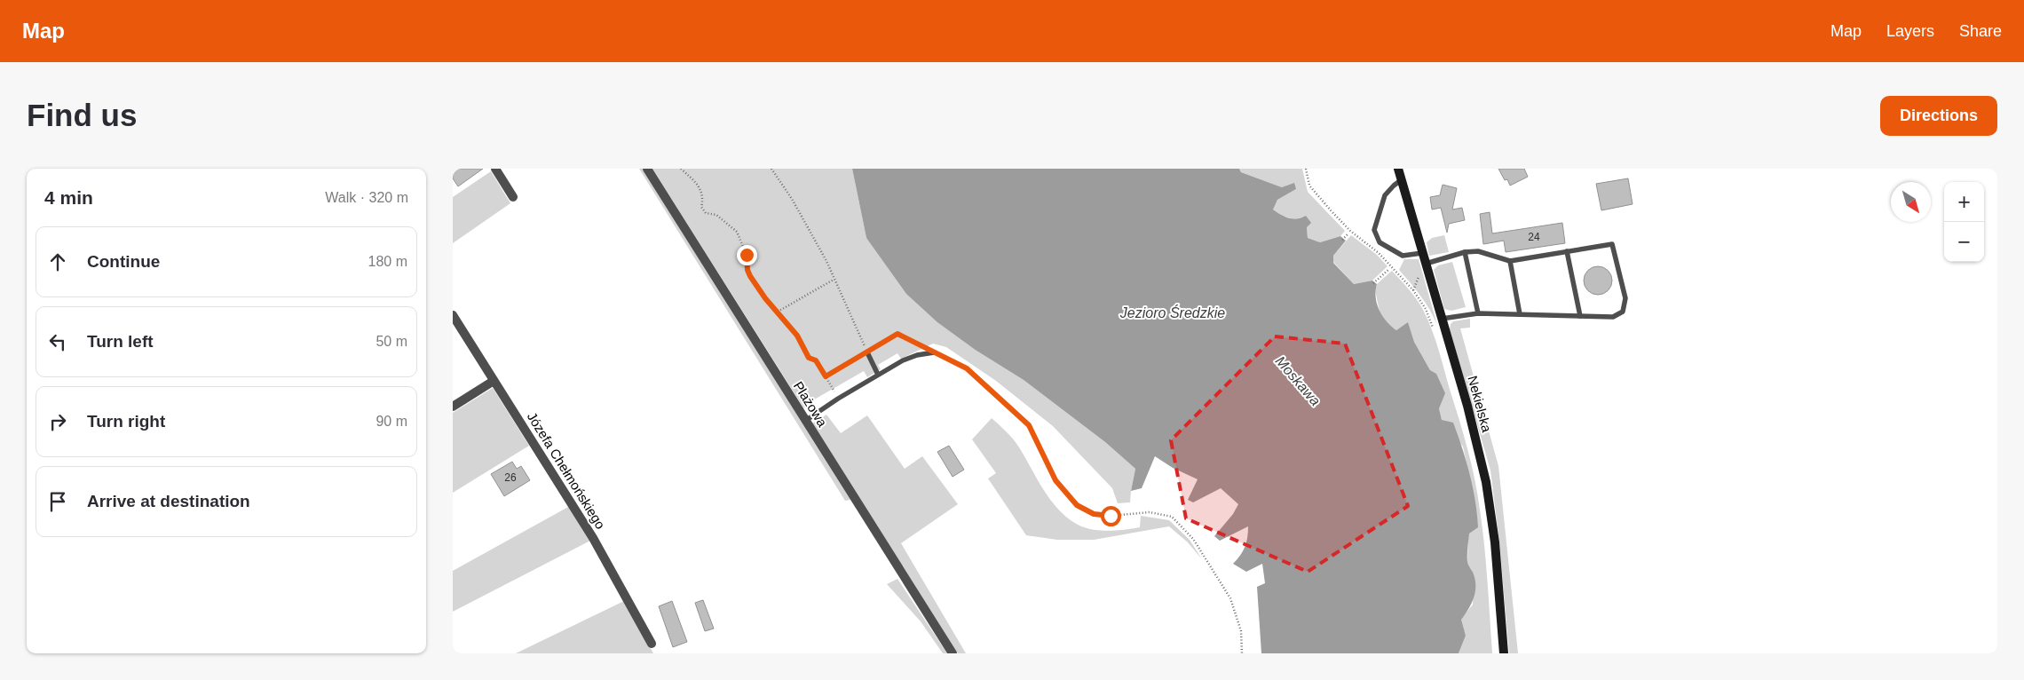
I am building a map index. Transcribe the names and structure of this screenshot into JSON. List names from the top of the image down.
{
  "streets": {
    "street": ["Plażowa", "Nekielska", "Józefa Chełmońskiego"]
  },
  "water": ["Jezioro Średzkie", "Moskawa"],
  "house_numbers": ["24", "26"],
  "north": "bottom right",
  "page": {
    "header": "Map",
    "nav": ["Map", "Layers", "Share"],
    "buttons": "Directions",
    "title": "Find us",
    "heading": ["4 min", "Walk · 320 m"],
    "map_buttons": ["+", "−"],
    "list": [
      ["Continue", "180 m"],
      ["Turn left", "50 m"],
      ["Turn right", "90 m"],
      "Arrive at destination"
    ]
  }
}
